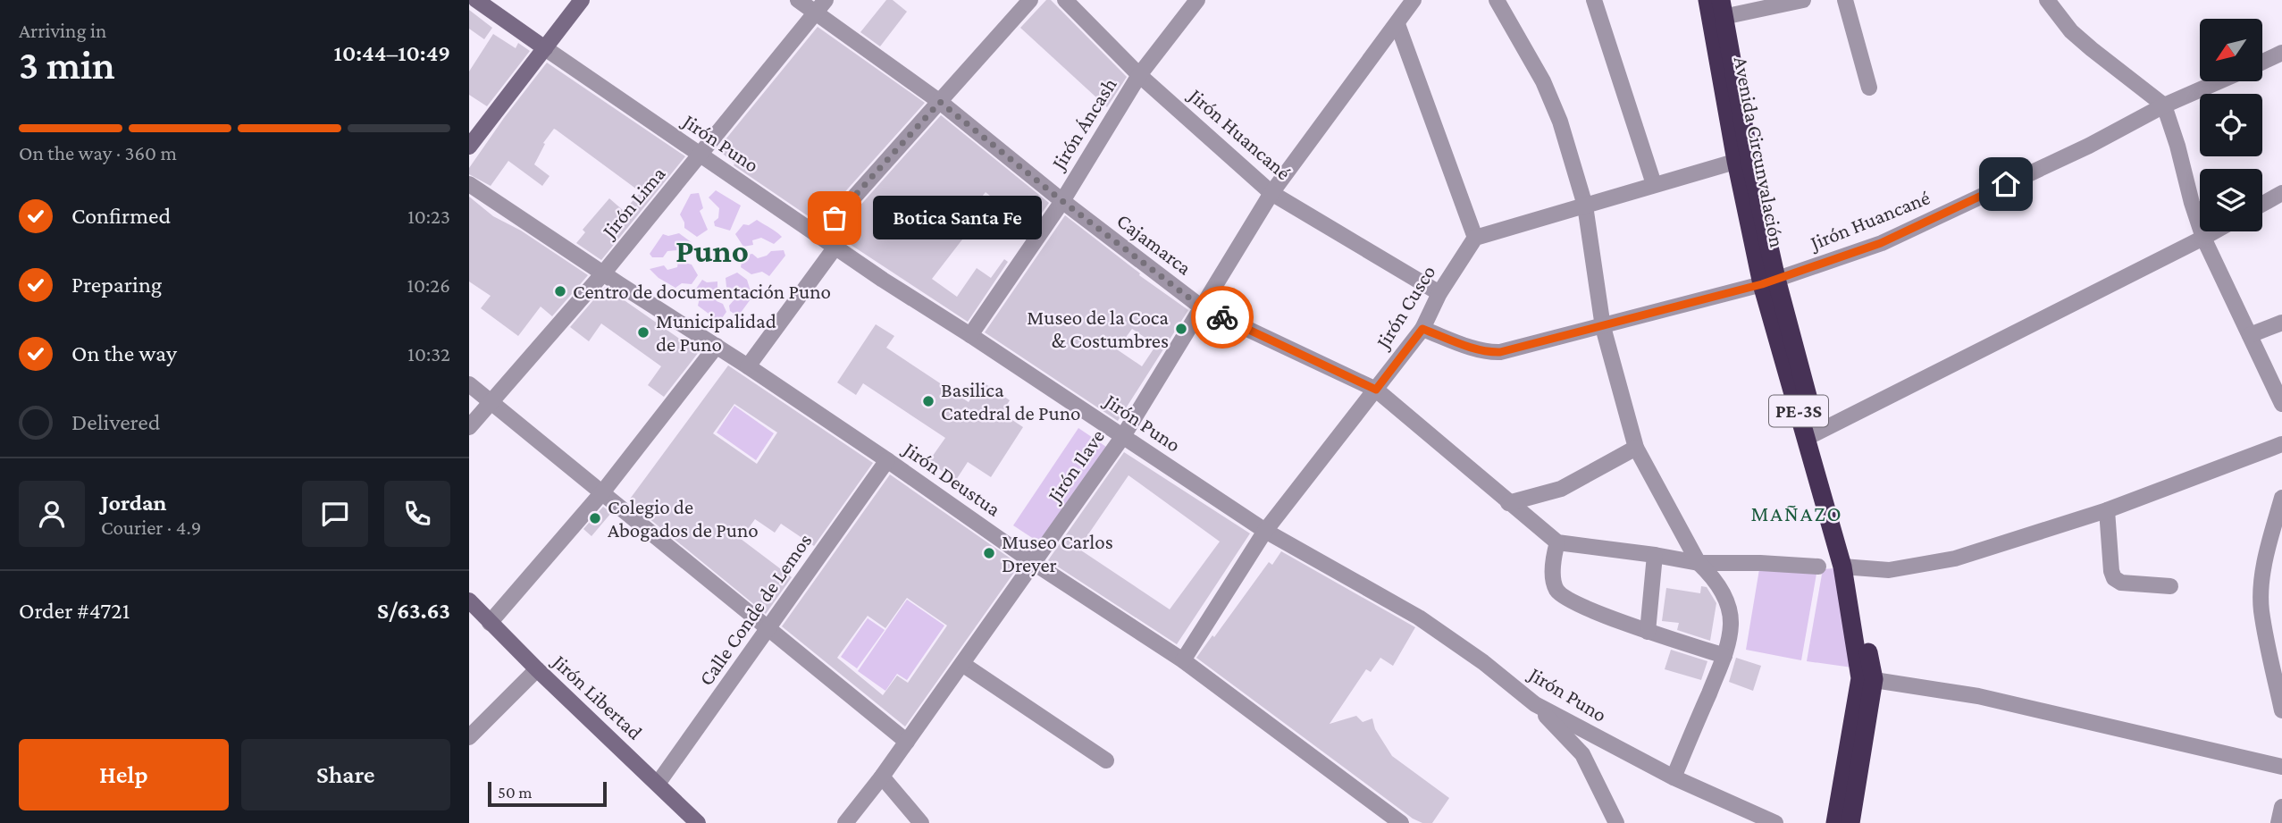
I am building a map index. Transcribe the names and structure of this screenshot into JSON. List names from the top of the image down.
{
  "streets": {
    "highway": ["Avenida Circunvalación", "PE-3S"],
    "street": [
      "Jirón Áncash",
      "Jirón Huancané",
      "Jirón Puno",
      "Jirón Lima",
      "Cajamarca",
      "Jirón Cusco",
      "Jirón Ilave",
      "Jirón Deustua",
      "Calle Conde de Lemos",
      "Jirón Libertad"
    ]
  },
  "crossings": [
    ["Jirón Áncash", "Jirón Huancané"],
    ["Jirón Áncash", "Jirón Puno"],
    ["Jirón Áncash", "Cajamarca"],
    ["Jirón Huancané", "Avenida Circunvalación"],
    ["Jirón Huancané", "Jirón Cusco"],
    ["Jirón Huancané", "Jirón Ilave"],
    ["Jirón Puno", "Jirón Lima"],
    ["Jirón Puno", "Jirón Cusco"],
    ["Jirón Puno", "Jirón Ilave"],
    ["Jirón Lima", "Cajamarca"],
    ["Jirón Lima", "Jirón Deustua"],
    ["Cajamarca", "Jirón Cusco"],
    ["Cajamarca", "Jirón Ilave"],
    ["Jirón Cusco", "Jirón Deustua"],
    ["Jirón Ilave", "Jirón Deustua"],
    ["Jirón Deustua", "Calle Conde de Lemos"],
    ["Calle Conde de Lemos", "Jirón Libertad"]
  ],
  "districts": ["Puno", "MAÑAZO"],
  "places": [
    "Botica Santa Fe",
    "Centro de documentación Puno",
    "Museo de la Coca & Costumbres",
    "Municipalidad de Puno",
    "Basilica Catedral de Puno",
    "Colegio de Abogados de Puno",
    "Museo Carlos Dreyer"
  ],
  "scale_bar": "50 m",
  "north": "bottom left",
  "page": {
    "heading": ["3 min", "Arriving in", "10:44–10:49"],
    "panel": [
      "Jordan",
      "Courier · 4.9",
      "Order #4721",
      "S/63.63"
    ],
    "bar": "On the way · 360 m",
    "list": [
      ["Confirmed", "10:23"],
      ["Preparing", "10:26"],
      ["On the way", "10:32"],
      "Delivered"
    ],
    "bubble": "Botica Santa Fe",
    "buttons": ["Help", "Share"],
    "scale": "50 m"
  }
}
